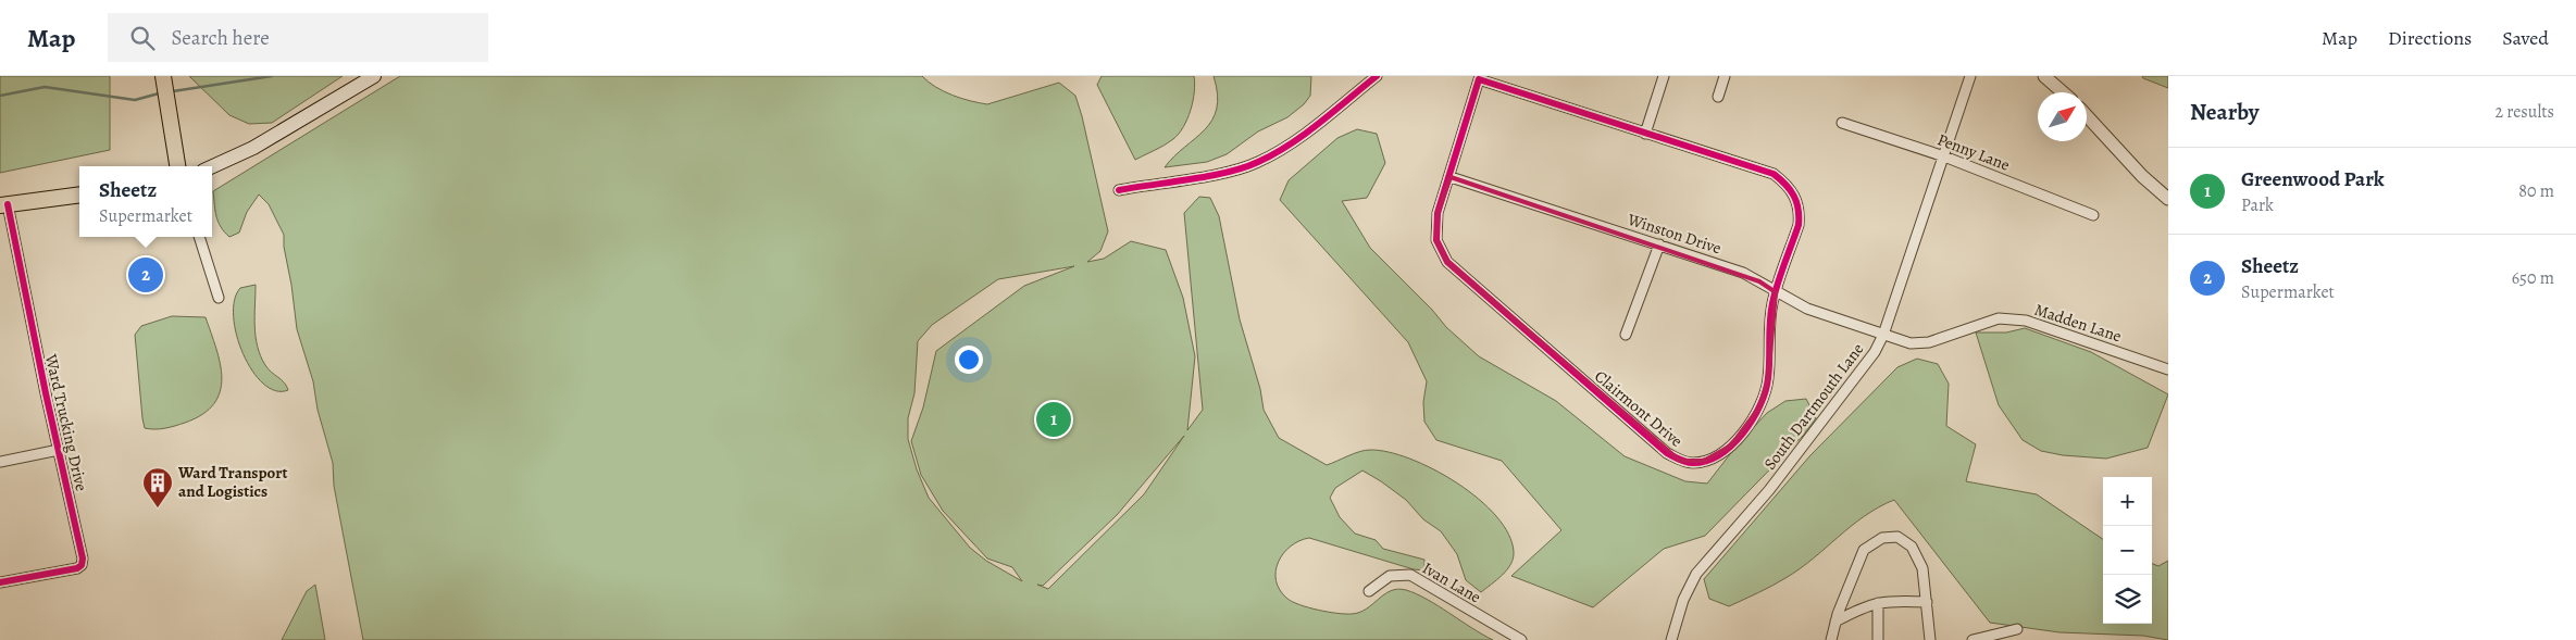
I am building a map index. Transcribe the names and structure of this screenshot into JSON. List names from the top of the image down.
{
  "streets": {
    "street": [
      "Penny Lane",
      "Winston Drive",
      "Madden Lane",
      "South Dartmouth Lane",
      "Clairmont Drive",
      "Ward Trucking Drive",
      "Ivan Lane"
    ]
  },
  "crossings": [
    ["Penny Lane", "South Dartmouth Lane"],
    ["Winston Drive", "Madden Lane"],
    ["Winston Drive", "South Dartmouth Lane"],
    ["Winston Drive", "Clairmont Drive"],
    ["Madden Lane", "South Dartmouth Lane"]
  ],
  "places": {
    "building": ["Ward Transport and Logistics"]
  },
  "north": "top right",
  "page": {
    "header": "Map",
    "search": "Search here",
    "nav": ["Map", "Directions", "Saved"],
    "heading": ["Nearby", "2 results"],
    "list": [
      {
        "mark": "1",
        "name": "Greenwood Park",
        "note": "Park",
        "value": "80 m"
      },
      {
        "mark": "2",
        "name": "Sheetz",
        "note": "Supermarket",
        "value": "650 m"
      }
    ],
    "popup": ["Sheetz", "Supermarket"],
    "pins": ["2", "1"],
    "map_buttons": ["+", "−"]
  }
}
